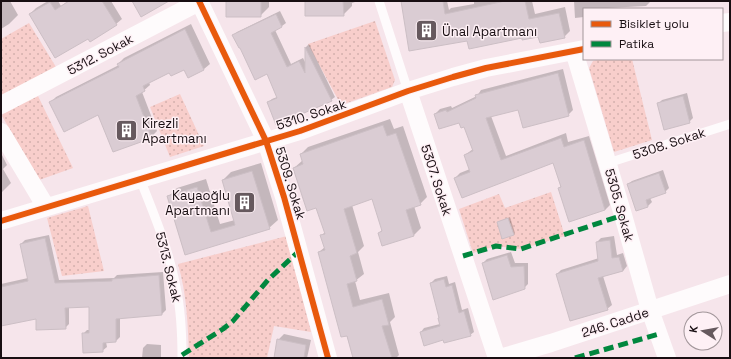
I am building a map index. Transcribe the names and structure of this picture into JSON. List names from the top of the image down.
{
  "streets": {
    "street": [
      "5312. Sokak",
      "5310. Sokak",
      "5307. Sokak",
      "5309. Sokak",
      "5305. Sokak",
      "246. Cadde"
    ],
    "lane": ["5308. Sokak", "5313. Sokak"]
  },
  "crossings": [
    ["5312. Sokak", "5309. Sokak"],
    ["5310. Sokak", "5307. Sokak"],
    ["5310. Sokak", "5309. Sokak"],
    ["5310. Sokak", "5305. Sokak"],
    ["5310. Sokak", "5313. Sokak"],
    ["5308. Sokak", "5305. Sokak"],
    ["5307. Sokak", "246. Cadde"],
    ["5305. Sokak", "246. Cadde"]
  ],
  "places": {
    "building": ["Ünal Apartmanı", "Kirezli Apartmanı", "Kayaoğlu Apartmanı"]
  },
  "legend": ["Bisiklet yolu", "Patika"],
  "north": "left"
}
